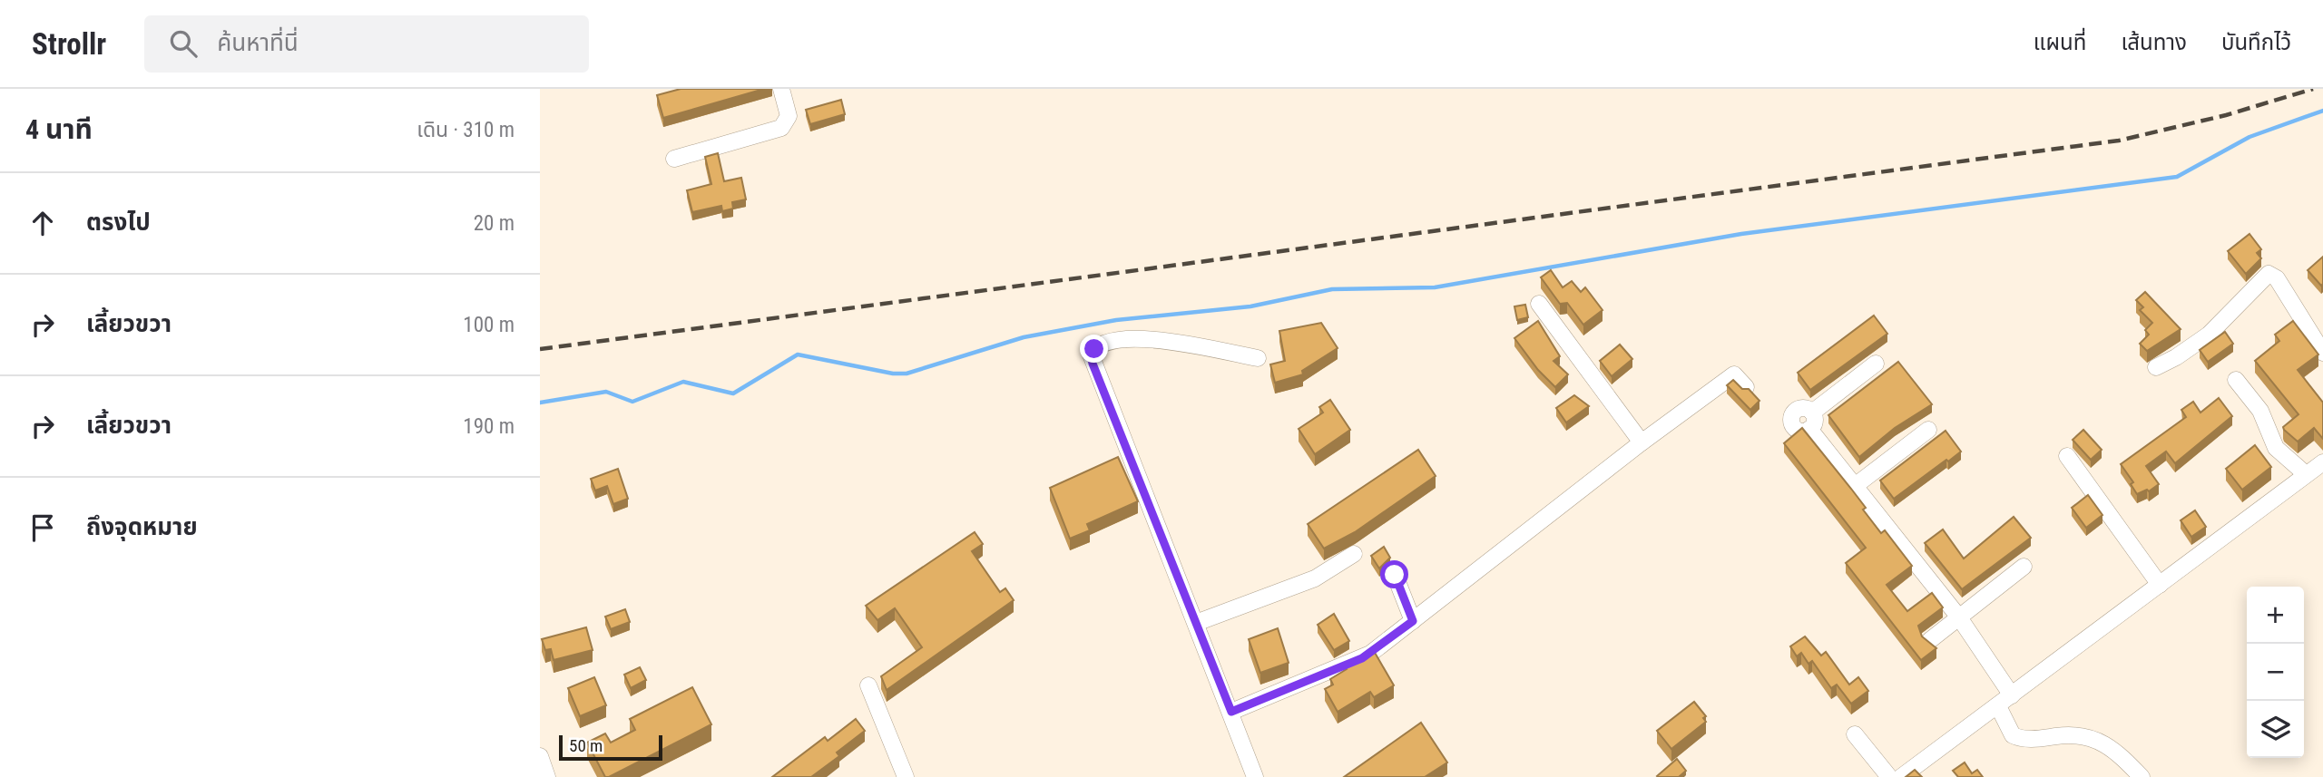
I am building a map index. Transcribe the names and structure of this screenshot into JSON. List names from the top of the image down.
{
  "scale_bar": "50 m",
  "page": {
    "header": "Strollr",
    "search": "ค้นหาที่นี่",
    "nav": ["แผนที่", "เส้นทาง", "บันทึกไว้"],
    "heading": ["4 นาที", "เดิน · 310 m"],
    "list": [
      ["ตรงไป", "20 m"],
      ["เลี้ยวขวา", "100 m"],
      ["เลี้ยวขวา", "190 m"],
      "ถึงจุดหมาย"
    ],
    "map_buttons": ["+", "−"],
    "scale": "50 m"
  }
}
